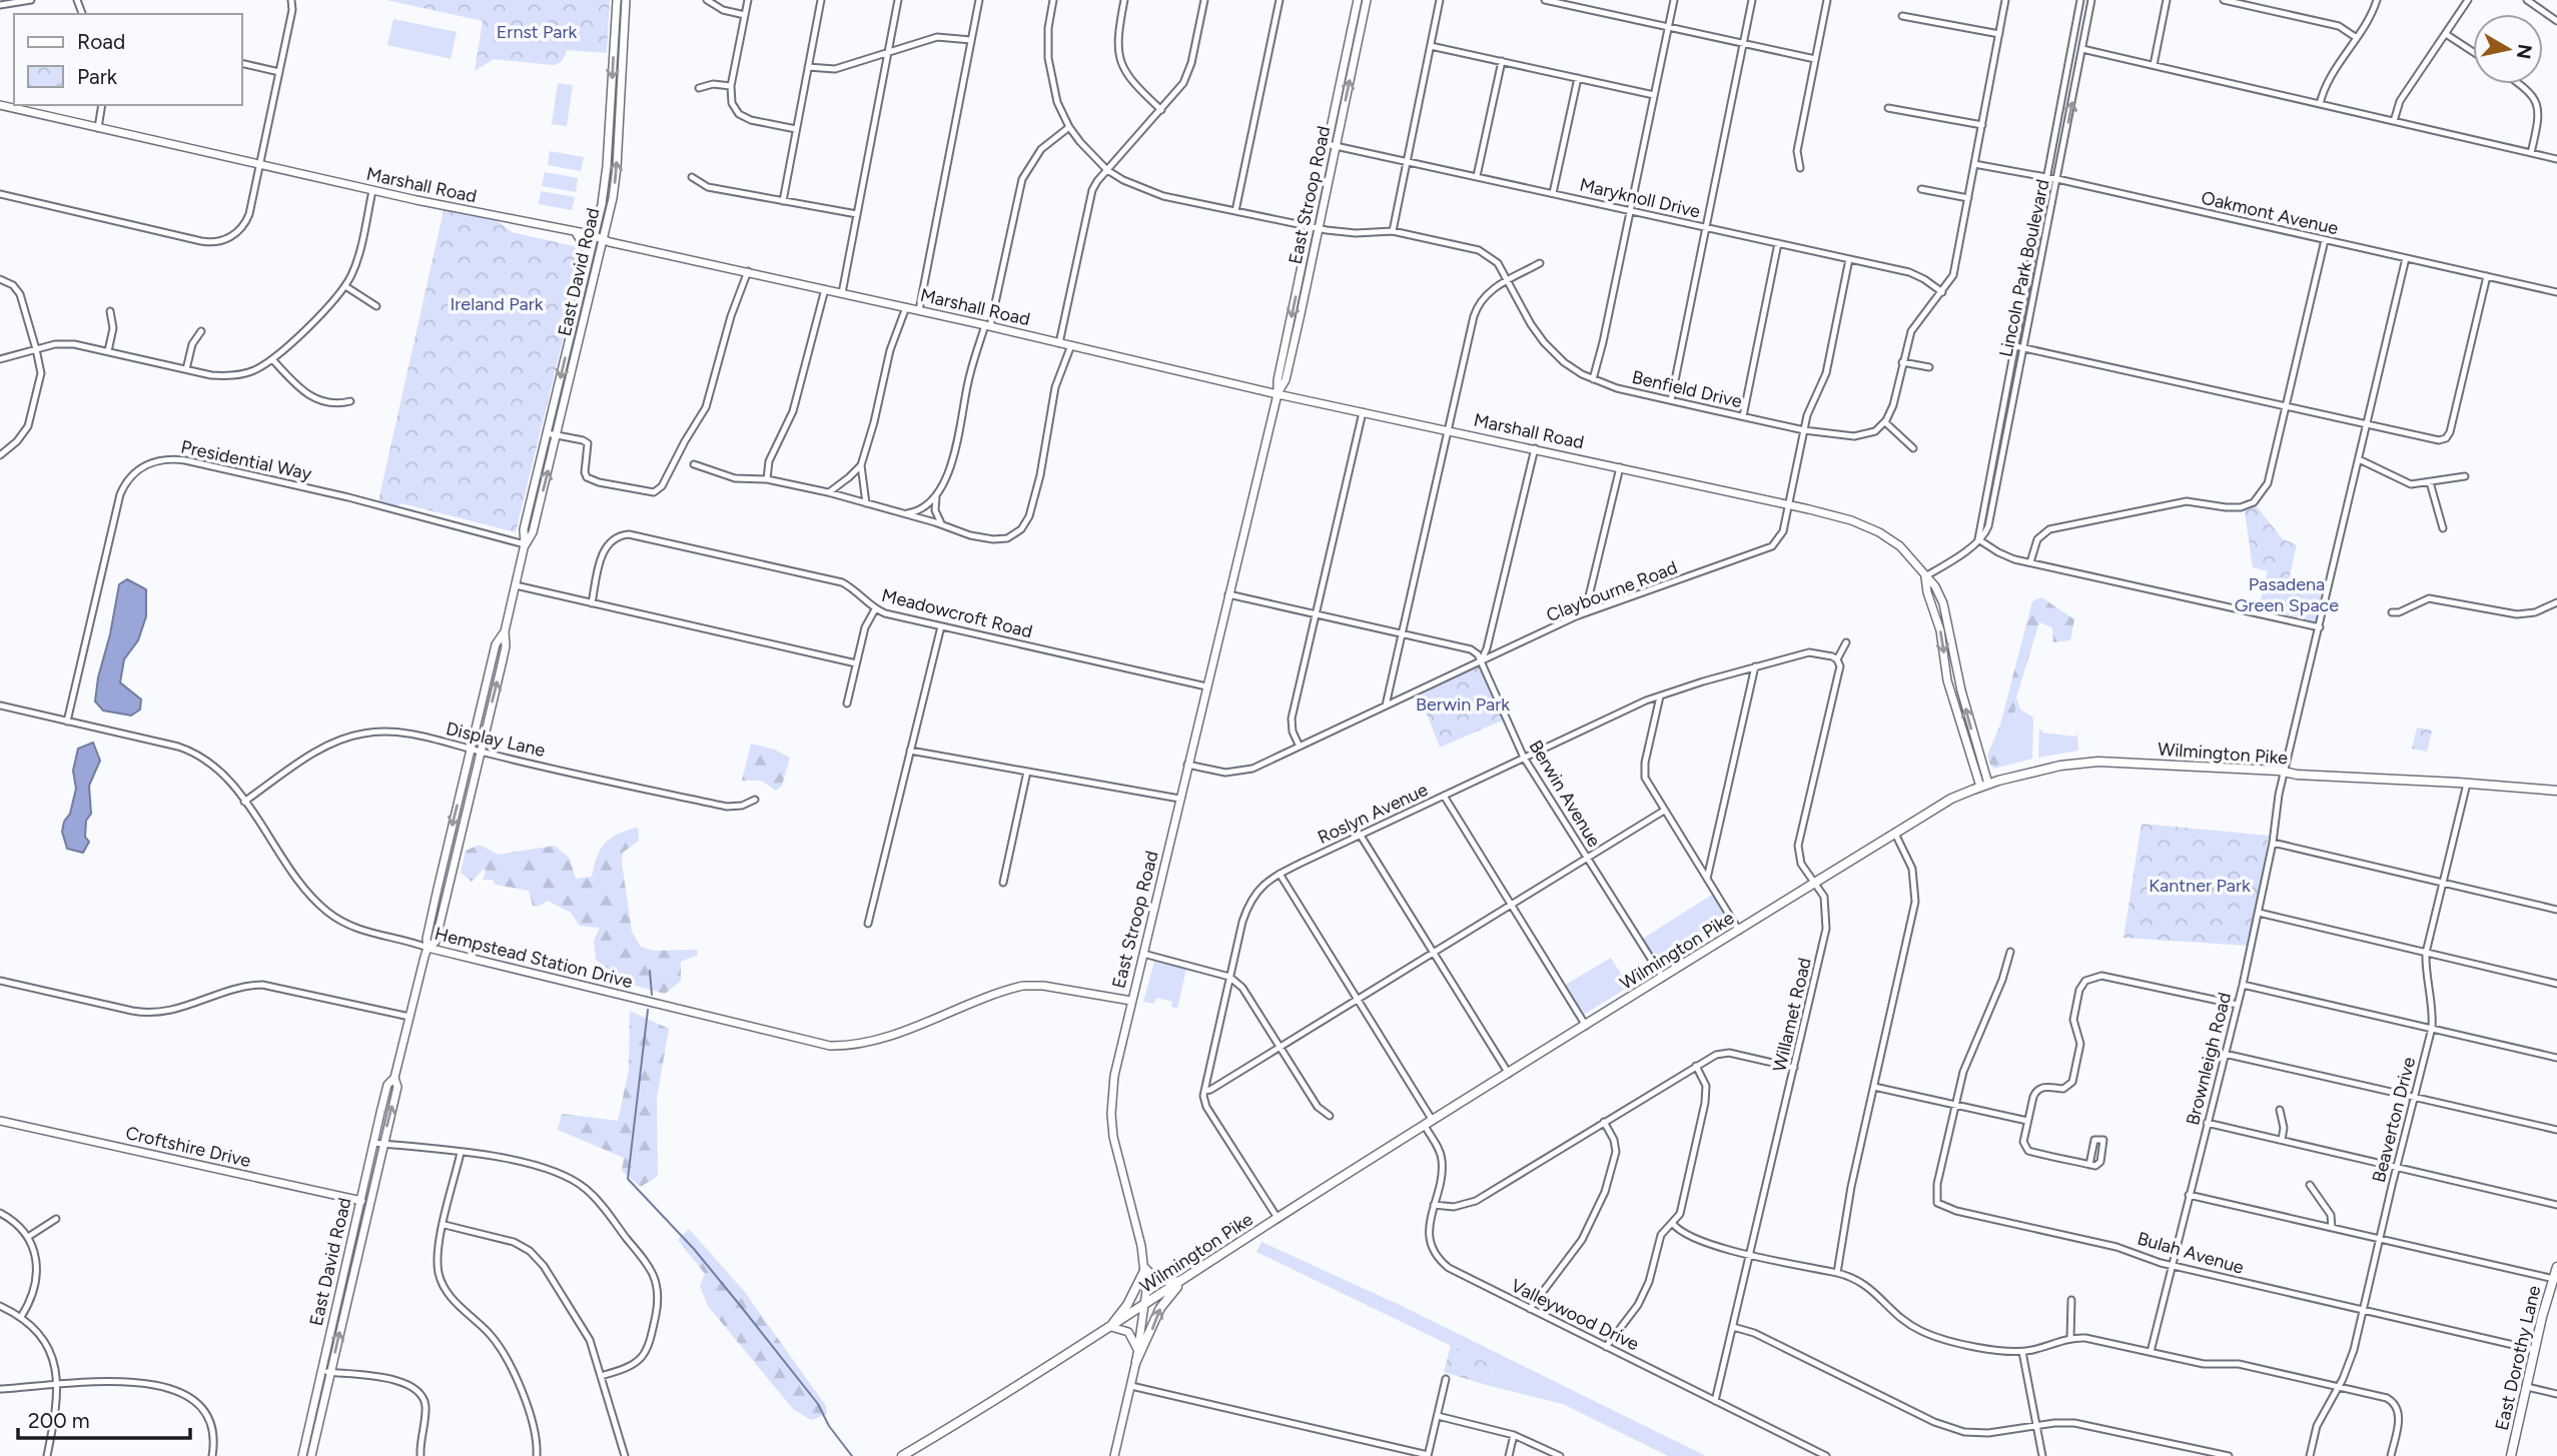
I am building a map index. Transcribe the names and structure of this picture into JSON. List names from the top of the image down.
{
  "streets": {
    "main road": ["Wilmington Pike", "East Dorothy Lane"],
    "street": [
      "Marshall Road",
      "East Stroop Road",
      "Maryknoll Drive",
      "Oakmont Avenue",
      "Lincoln Park Boulevard",
      "East David Road",
      "Benfield Drive",
      "Presidential Way",
      "Claybourne Road",
      "Meadowcroft Road",
      "Display Lane",
      "Berwin Avenue",
      "Roslyn Avenue",
      "Hempstead Station Drive",
      "Willamet Road",
      "Brownleigh Road",
      "Beaverton Drive",
      "Croftshire Drive",
      "Bulah Avenue",
      "Valleywood Drive"
    ]
  },
  "crossings": [
    ["Marshall Road", "East Stroop Road"],
    ["Marshall Road", "Lincoln Park Boulevard"],
    ["Marshall Road", "East David Road"],
    ["Marshall Road", "Claybourne Road"],
    ["Marshall Road", "Wilmington Pike"],
    ["East Stroop Road", "Maryknoll Drive"],
    ["East Stroop Road", "Benfield Drive"],
    ["East Stroop Road", "Claybourne Road"],
    ["East Stroop Road", "Meadowcroft Road"],
    ["East Stroop Road", "Wilmington Pike"],
    ["East Stroop Road", "Hempstead Station Drive"],
    ["Maryknoll Drive", "Claybourne Road"],
    ["Oakmont Avenue", "Lincoln Park Boulevard"],
    ["Oakmont Avenue", "Brownleigh Road"],
    ["East David Road", "Presidential Way"],
    ["East David Road", "Display Lane"],
    ["East David Road", "Hempstead Station Drive"],
    ["East David Road", "Croftshire Drive"],
    ["Benfield Drive", "Claybourne Road"],
    ["Presidential Way", "Hempstead Station Drive"],
    ["Claybourne Road", "Berwin Avenue"],
    ["Display Lane", "Hempstead Station Drive"],
    ["Wilmington Pike", "Berwin Avenue"],
    ["Wilmington Pike", "Willamet Road"],
    ["Wilmington Pike", "Brownleigh Road"],
    ["Wilmington Pike", "Beaverton Drive"],
    ["Wilmington Pike", "Valleywood Drive"],
    ["Berwin Avenue", "Roslyn Avenue"],
    ["Roslyn Avenue", "Willamet Road"],
    ["Roslyn Avenue", "Valleywood Drive"],
    ["Willamet Road", "Valleywood Drive"],
    ["Brownleigh Road", "Bulah Avenue"],
    ["Beaverton Drive", "Bulah Avenue"],
    ["Bulah Avenue", "East Dorothy Lane"]
  ],
  "parks": [
    "Ernst Park",
    "Ireland Park",
    "Pasadena Green Space",
    "Berwin Park",
    "Kantner Park"
  ],
  "legend": ["Road", "Park"],
  "scale_bar": "200 m",
  "north": "right"
}
